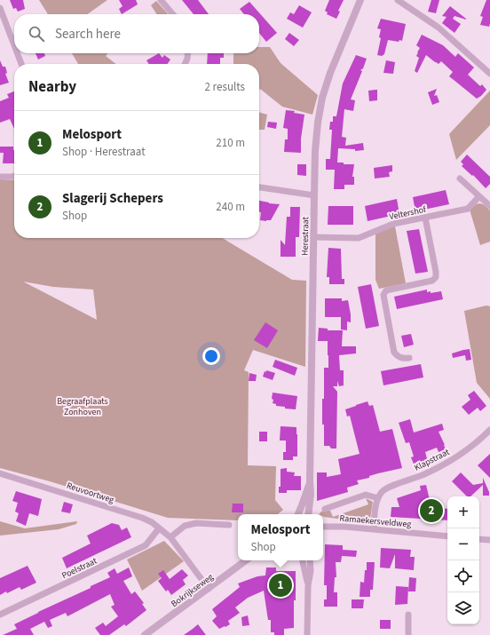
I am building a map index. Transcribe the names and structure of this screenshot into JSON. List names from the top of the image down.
{
  "streets": {
    "street": [
      "Veltershof",
      "Herestraat",
      "Klapstraat",
      "Reuvoortweg",
      "Ramaekersveldweg",
      "Poelstraat",
      "Bokrijkseweg"
    ]
  },
  "crossings": [
    ["Veltershof", "Herestraat"],
    ["Reuvoortweg", "Poelstraat"],
    ["Reuvoortweg", "Bokrijkseweg"]
  ],
  "parks": ["Begraafplaats Zonhoven"],
  "page": {
    "search": "Search here",
    "heading": ["Nearby", "2 results"],
    "list": [
      {
        "mark": "1",
        "name": "Melosport",
        "note": "Shop · Herestraat",
        "value": "210 m"
      },
      {
        "mark": "2",
        "name": "Slagerij Schepers",
        "note": "Shop",
        "value": "240 m"
      }
    ],
    "map_buttons": ["+", "−"],
    "pins": ["2", "1"],
    "popup": ["Melosport", "Shop"]
  }
}
